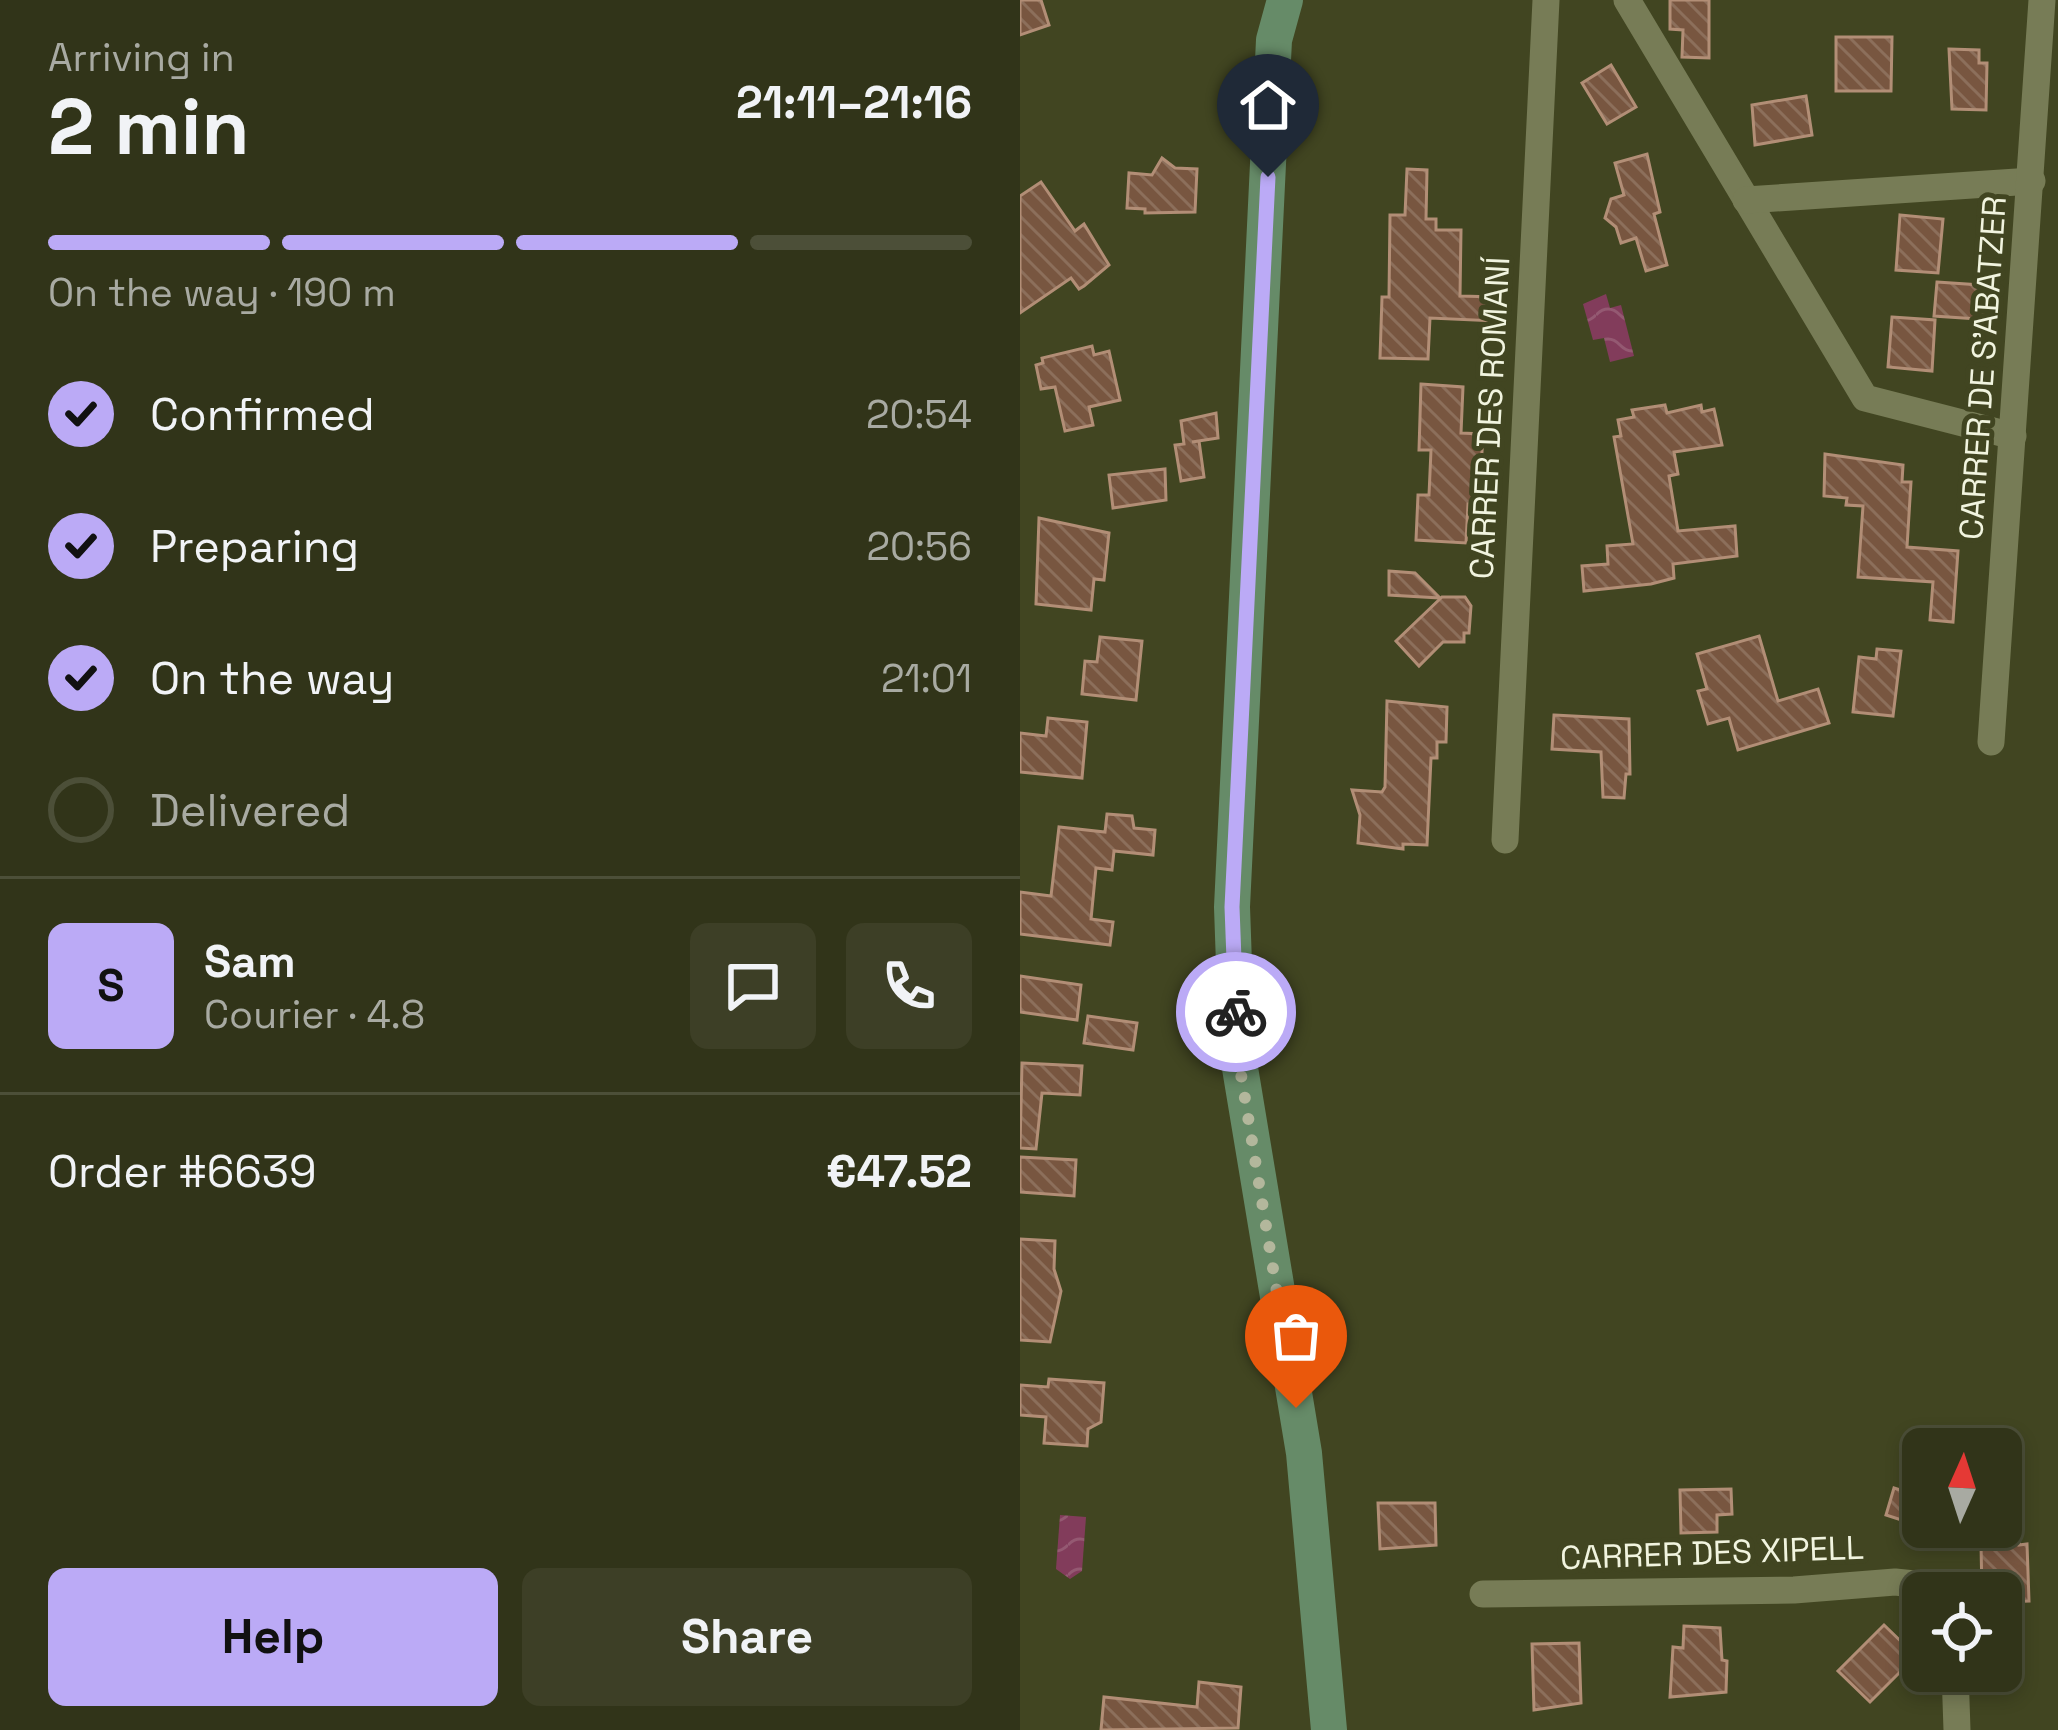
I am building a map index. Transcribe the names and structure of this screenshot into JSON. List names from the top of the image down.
{
  "streets": {
    "street": ["CARRER DE S'ABATZER", "CARRER DES ROMANÍ", "CARRER DES XIPELL"]
  },
  "north": "top",
  "page": {
    "heading": ["2 min", "Arriving in", "21:11–21:16"],
    "panel": [
      "Sam",
      "Courier · 4.8",
      "Order #6639",
      "€47.52"
    ],
    "bar": "On the way · 190 m",
    "list": [
      ["Confirmed", "20:54"],
      ["Preparing", "20:56"],
      ["On the way", "21:01"],
      "Delivered"
    ],
    "round": "S",
    "buttons": ["Help", "Share"]
  }
}
